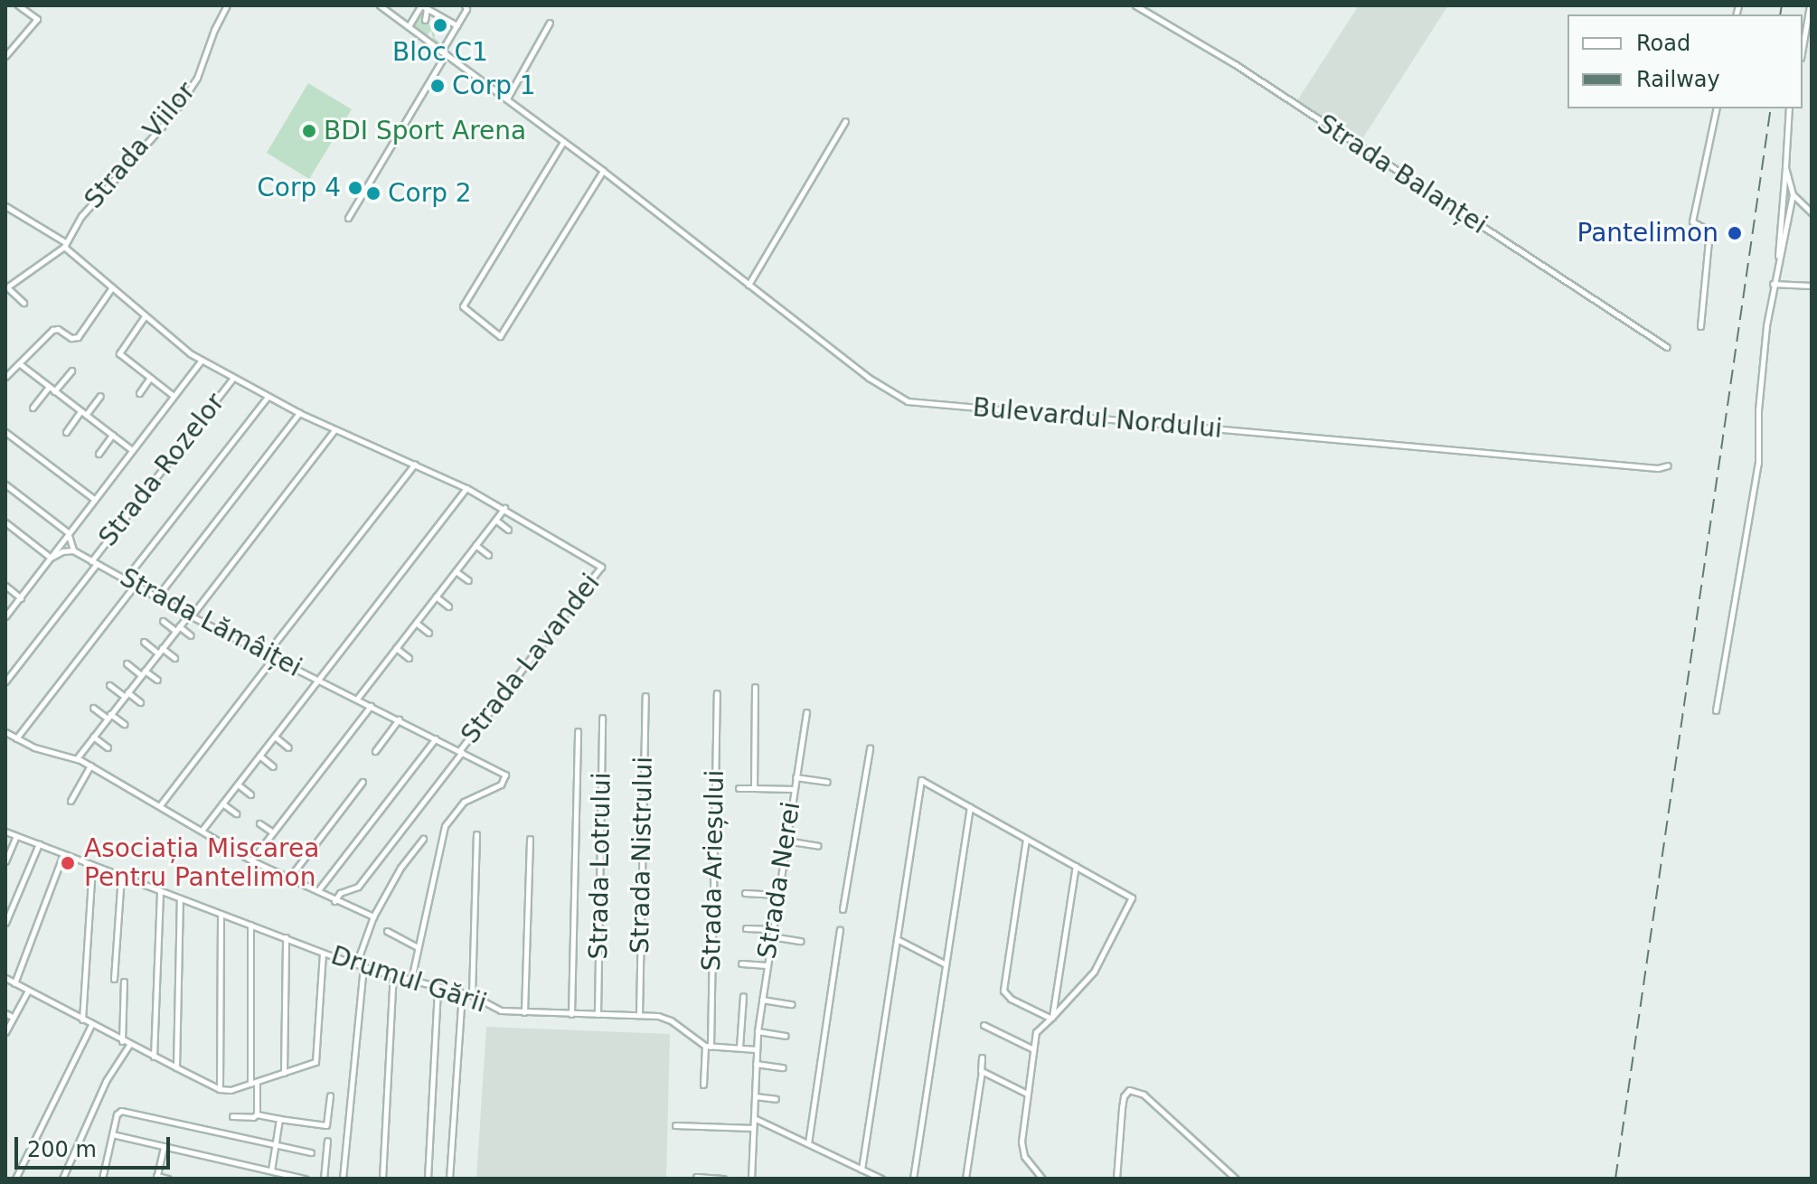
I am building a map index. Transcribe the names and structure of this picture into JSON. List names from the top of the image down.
{
  "streets": {
    "street": [
      "Strada Viilor",
      "Strada Balanței",
      "Bulevardul Nordului",
      "Strada Rozelor",
      "Strada Lămâiței",
      "Strada Lavandei",
      "Strada Nistrului",
      "Strada Lotrului",
      "Strada Arieșului",
      "Strada Nerei",
      "Drumul Gării"
    ]
  },
  "crossings": [
    ["Strada Rozelor", "Strada Lămâiței"],
    ["Strada Lămâiței", "Strada Lavandei"],
    ["Strada Nistrului", "Drumul Gării"],
    ["Strada Lotrului", "Drumul Gării"],
    ["Strada Arieșului", "Drumul Gării"]
  ],
  "places": [
    "Bloc C1",
    "Corp 1",
    "BDI Sport Arena",
    "Corp 4",
    "Corp 2",
    "Pantelimon",
    "Asociația Miscarea Pentru Pantelimon"
  ],
  "legend": ["Road", "Railway"],
  "scale_bar": "200 m"
}
